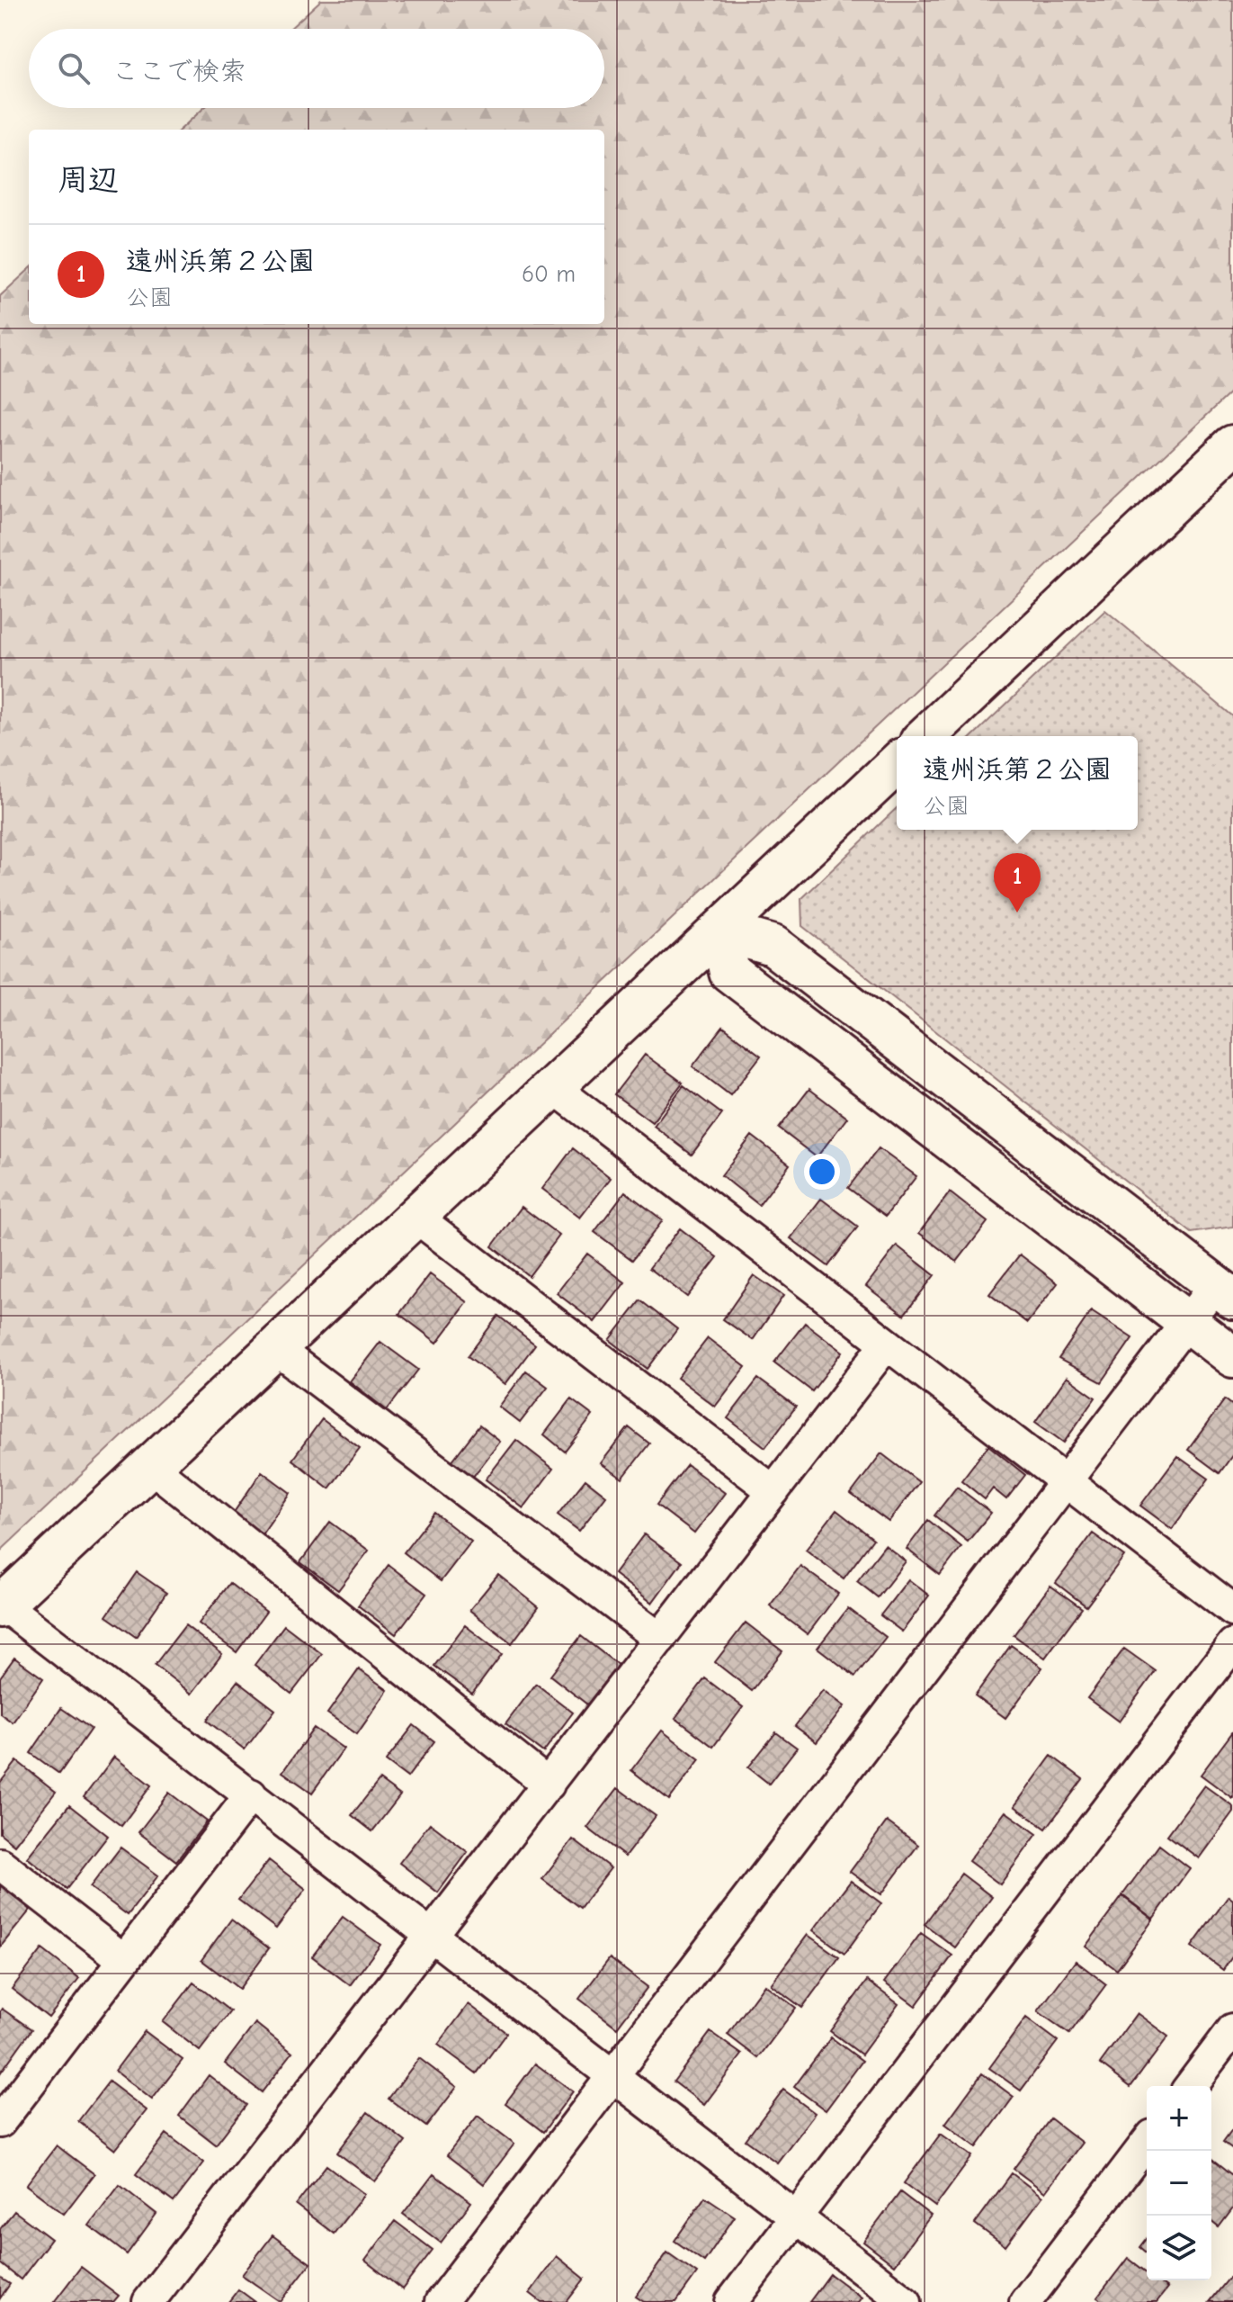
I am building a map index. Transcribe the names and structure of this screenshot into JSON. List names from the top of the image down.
{
  "page": {
    "search": "ここで検索",
    "heading": "周辺",
    "list": [
      {
        "mark": "1",
        "name": "遠州浜第２公園",
        "note": "公園",
        "value": "60 m"
      }
    ],
    "popup": ["遠州浜第２公園", "公園"],
    "pins": "1",
    "map_buttons": ["+", "−"]
  }
}
